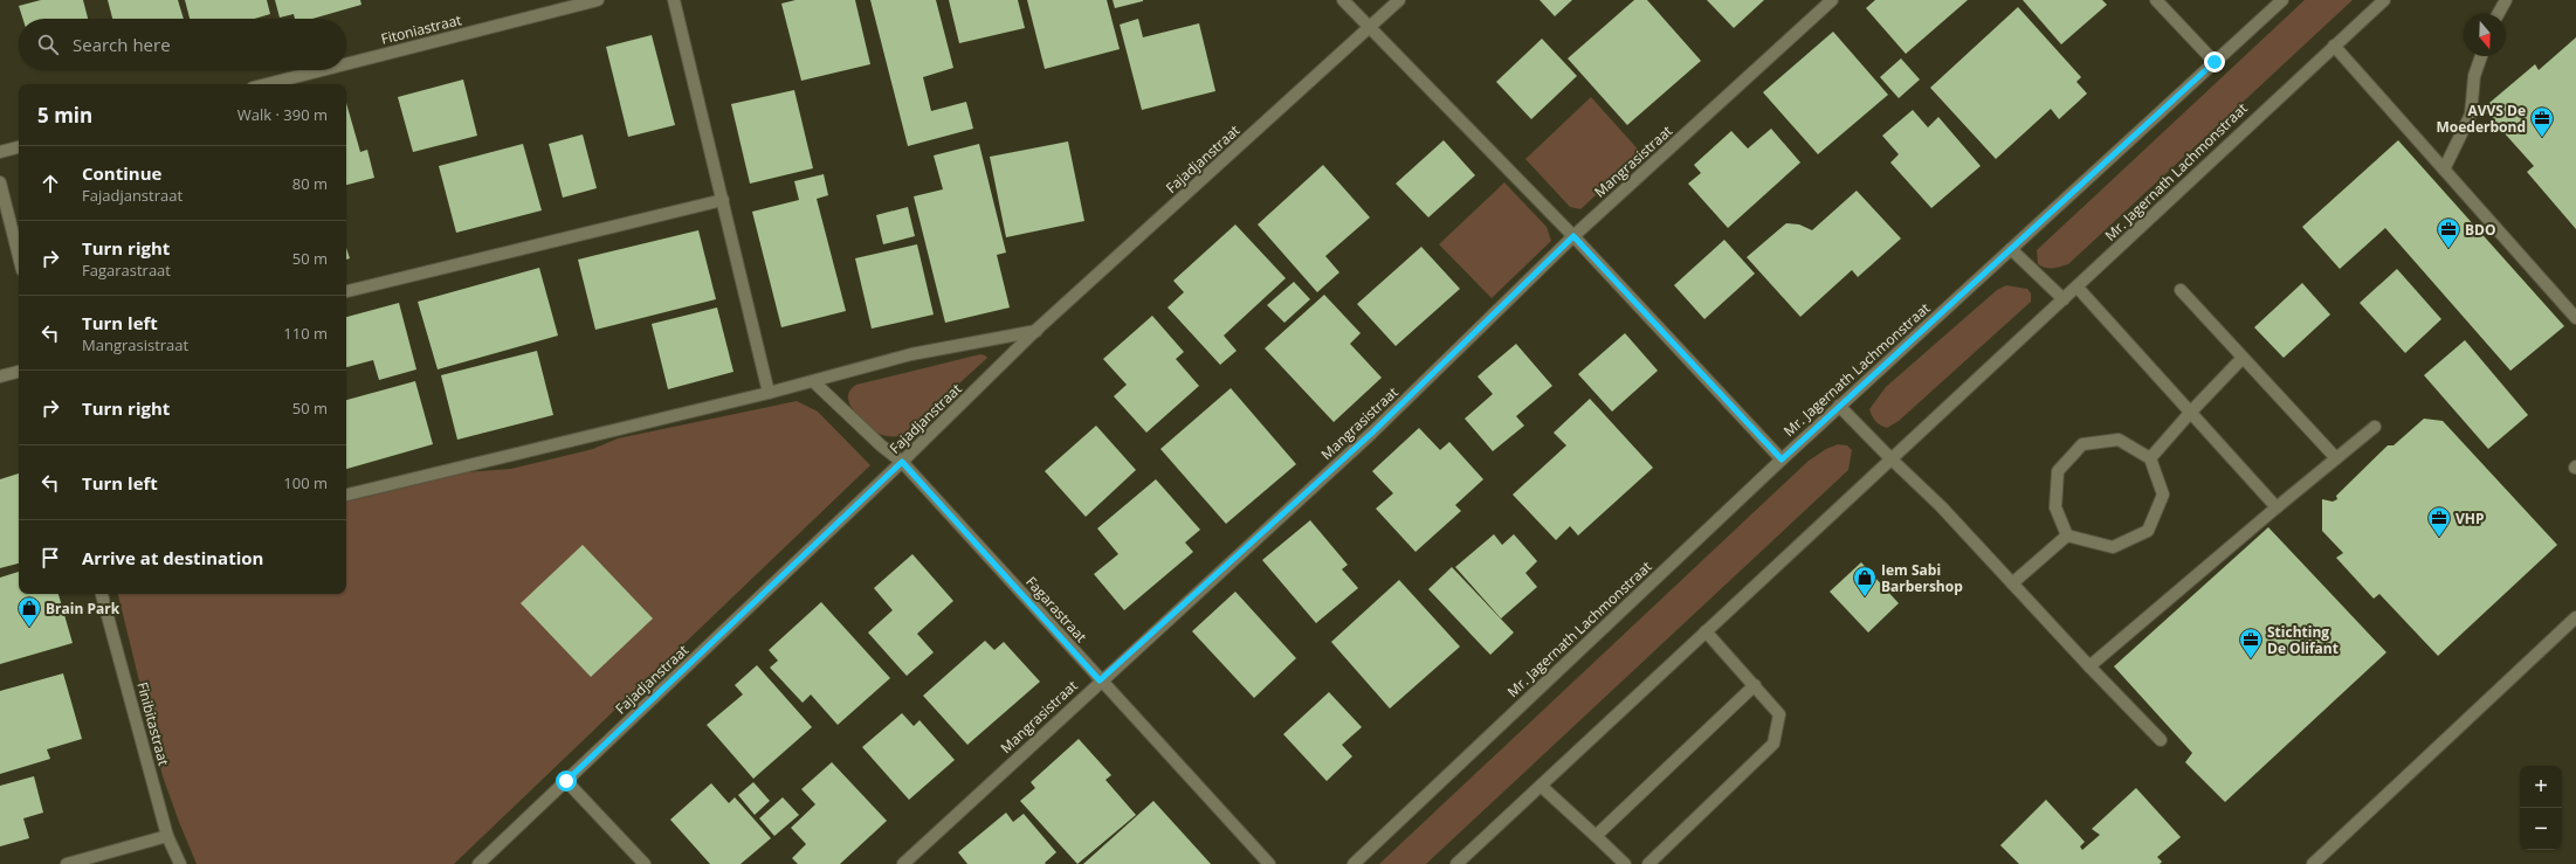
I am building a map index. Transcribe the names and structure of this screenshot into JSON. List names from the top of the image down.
{
  "streets": {
    "street": [
      "Fitoniastraat",
      "Fajadjanstraat",
      "Mangrasistraat",
      "Mr. Jagernath Lachmonstraat",
      "Fagarastraat",
      "Finibitastraat"
    ]
  },
  "crossings": [
    ["Fajadjanstraat", "Fagarastraat"],
    ["Mangrasistraat", "Fagarastraat"]
  ],
  "places": {
    "office": [
      "AVVS De Moederbond",
      "BDO",
      "VHP",
      "Stichting De Olifant"
    ],
    "shop": ["Iem Sabi Barbershop", "Brain Park"]
  },
  "north": "bottom",
  "page": {
    "search": "Search here",
    "heading": ["5 min", "Walk · 390 m"],
    "list": [
      ["Continue", "Fajadjanstraat", "80 m"],
      ["Turn right", "Fagarastraat", "50 m"],
      ["Turn left", "Mangrasistraat", "110 m"],
      ["Turn right", "50 m"],
      ["Turn left", "100 m"],
      "Arrive at destination"
    ],
    "map_buttons": ["+", "−"]
  }
}
